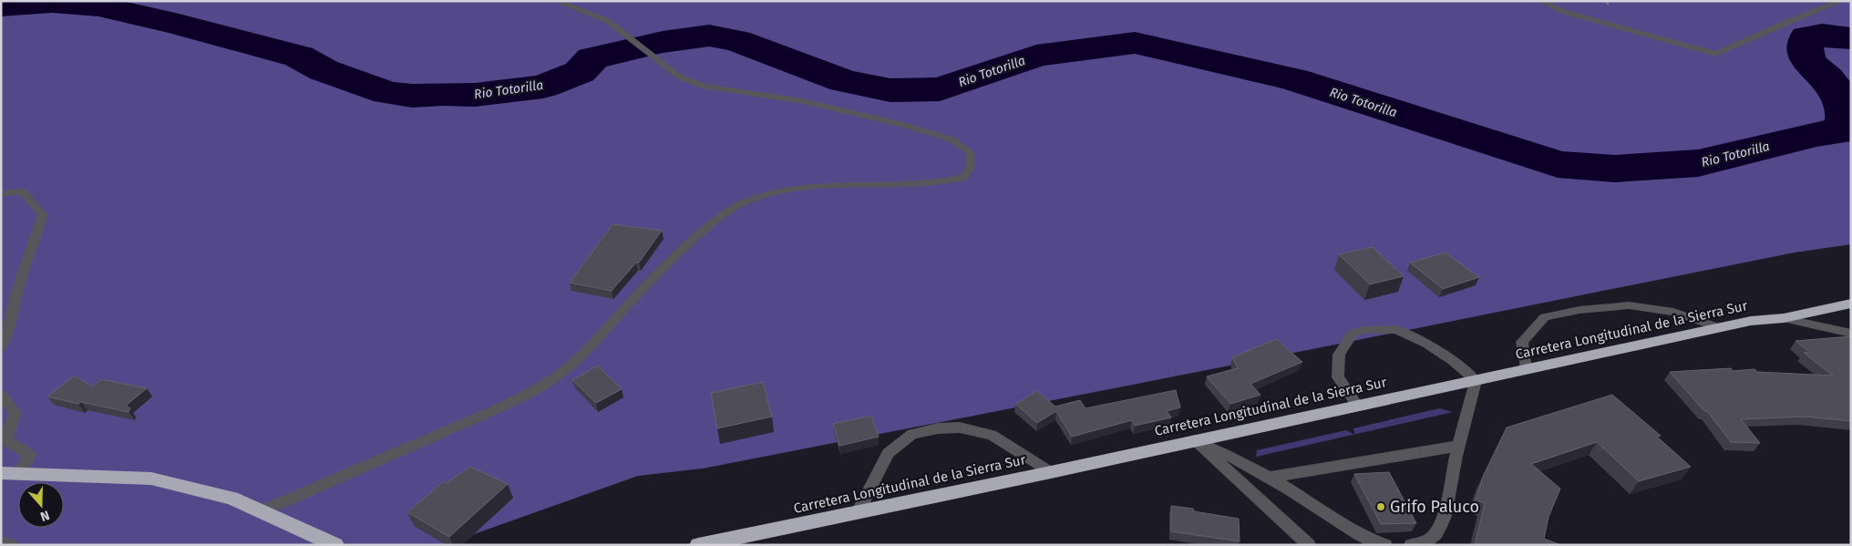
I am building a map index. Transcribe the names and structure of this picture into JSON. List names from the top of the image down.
{
  "streets": {
    "highway": ["Carretera Longitudinal de la Sierra Sur"]
  },
  "water": ["Rio Totorilla"],
  "places": ["Grifo Paluco"],
  "north": "bottom"
}
